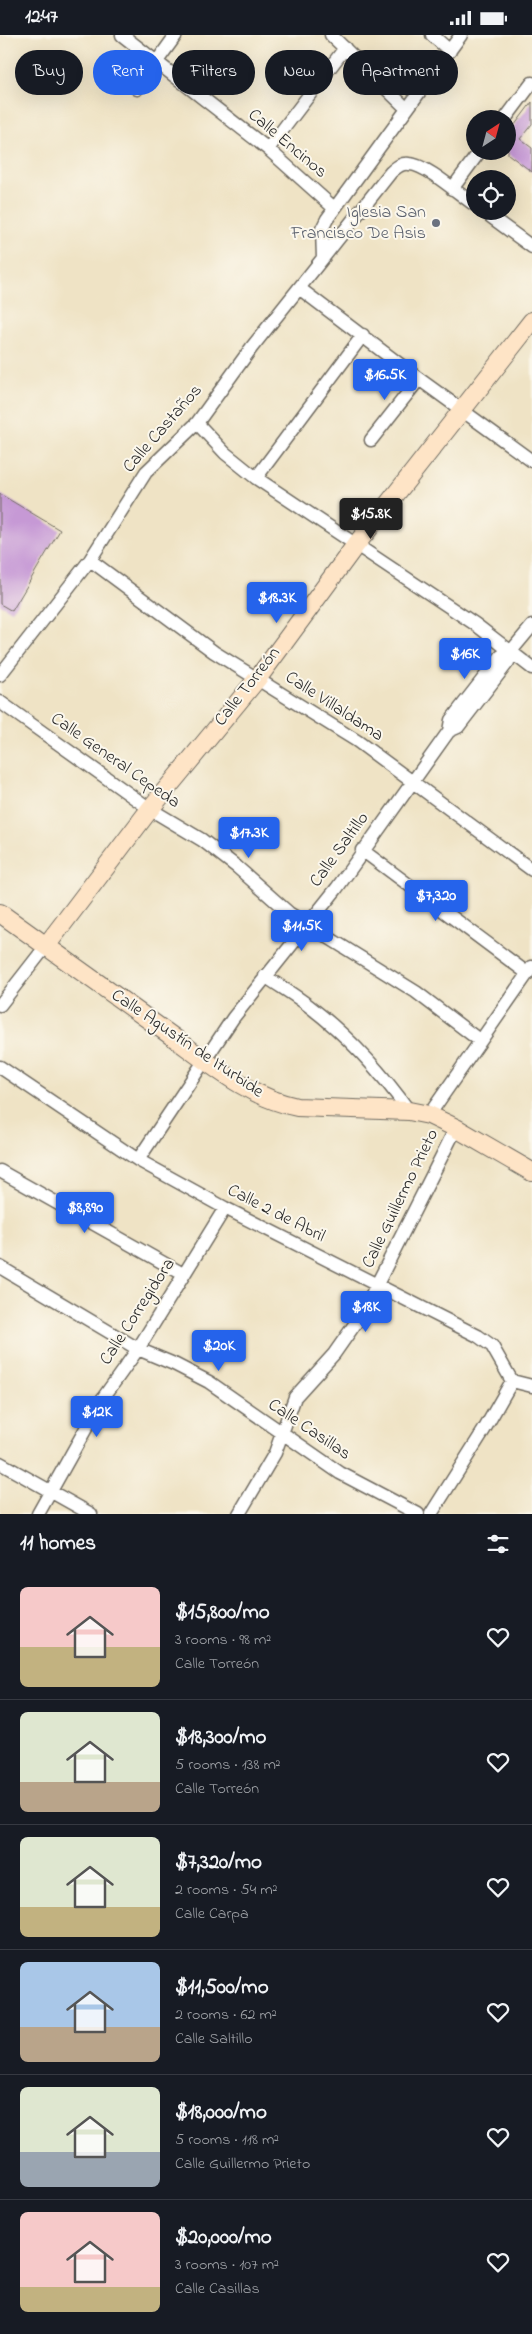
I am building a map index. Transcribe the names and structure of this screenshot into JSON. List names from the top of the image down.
{
  "streets": {
    "street": [
      "Calle Encinos",
      "Calle Castaños",
      "Calle Torreón",
      "Calle Villaldama",
      "Calle General Cepeda",
      "Calle Saltillo",
      "Calle Agustín de Iturbide",
      "Calle Guillermo Prieto",
      "Calle 2 de Abril",
      "Calle Corregidora",
      "Calle Casillas"
    ]
  },
  "crossings": [
    ["Calle Castaños", "Calle Villaldama"],
    ["Calle Torreón", "Calle Villaldama"],
    ["Calle Torreón", "Calle General Cepeda"],
    ["Calle Torreón", "Calle Agustín de Iturbide"],
    ["Calle Villaldama", "Calle Saltillo"],
    ["Calle General Cepeda", "Calle Saltillo"],
    ["Calle Saltillo", "Calle Agustín de Iturbide"],
    ["Calle Saltillo", "Calle 2 de Abril"],
    ["Calle Agustín de Iturbide", "Calle Guillermo Prieto"],
    ["Calle Guillermo Prieto", "Calle 2 de Abril"],
    ["Calle Guillermo Prieto", "Calle Casillas"],
    ["Calle 2 de Abril", "Calle Corregidora"],
    ["Calle Corregidora", "Calle Casillas"]
  ],
  "places": ["Iglesia San Francisco De Asis"],
  "north": "top right",
  "page": {
    "status": "12:47",
    "chip": [
      "Buy",
      "Rent",
      "Filters",
      "New",
      "Apartment"
    ],
    "price": [
      "$16.5K",
      "$15.8K",
      "$18.3K",
      "$16K",
      "$17.3K",
      "$7,320",
      "$11.5K",
      "$8,890",
      "$18K",
      "$20K",
      "$12K"
    ],
    "heading": "11 homes",
    "list": [
      {
        "name": "$15,800/mo",
        "note": "3 rooms · 98 m² · Calle Torreón"
      },
      {
        "name": "$18,300/mo",
        "note": "5 rooms · 138 m² · Calle Torreón"
      },
      {
        "name": "$7,320/mo",
        "note": "2 rooms · 54 m² · Calle Carpa"
      },
      {
        "name": "$11,500/mo",
        "note": "2 rooms · 62 m² · Calle Saltillo"
      },
      {
        "name": "$18,000/mo",
        "note": "5 rooms · 118 m² · Calle Guillermo Prieto"
      },
      {
        "name": "$20,000/mo",
        "note": "3 rooms · 107 m² · Calle Casillas"
      }
    ]
  }
}
